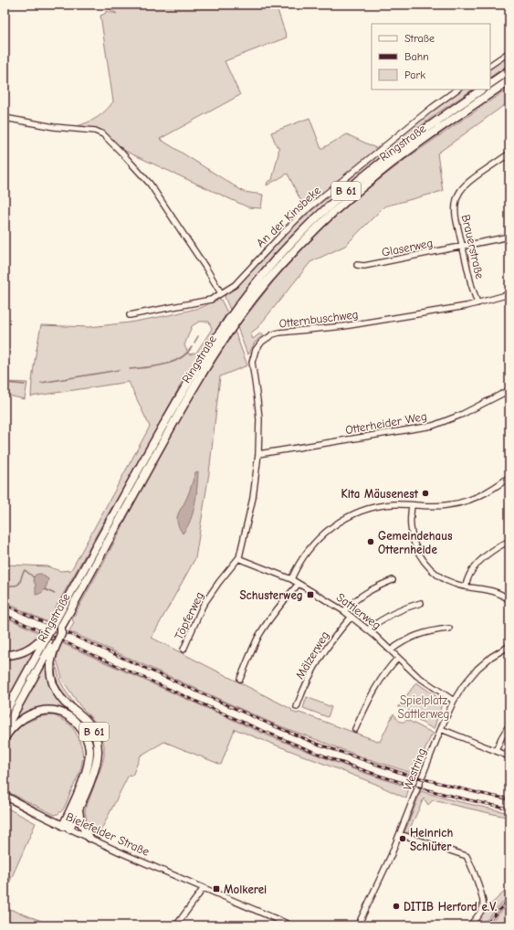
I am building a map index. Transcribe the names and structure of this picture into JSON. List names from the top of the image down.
{
  "streets": {
    "highway": ["Ringstraße", "B 61"],
    "main road": ["Bielefelder Straße"],
    "street": [
      "An der Kinsbeke",
      "Brauerstraße",
      "Glaserweg",
      "Otternbuschweg",
      "Otterheider Weg",
      "Sattlerweg",
      "Töpferweg",
      "Mälzerweg",
      "Westring"
    ]
  },
  "crossings": [
    ["Ringstraße", "B 61"],
    ["B 61", "Bielefelder Straße"],
    ["Brauerstraße", "Glaserweg"],
    ["Brauerstraße", "Otternbuschweg"],
    ["Otternbuschweg", "Otterheider Weg"],
    ["Otternbuschweg", "Sattlerweg"],
    ["Otternbuschweg", "Töpferweg"],
    ["Sattlerweg", "Töpferweg"],
    ["Sattlerweg", "Mälzerweg"],
    ["Sattlerweg", "Westring"]
  ],
  "parks": ["Spielplatz Sattlerweg"],
  "places": {
    "other": [
      "Kita Mäusenest",
      "Gemeindehaus Otternheide",
      "Heinrich Schlüter",
      "DITIB Herford e.V."
    ],
    "transit": ["Schusterweg", "Molkerei"]
  },
  "legend": ["Straße", "Bahn", "Park"]
}
